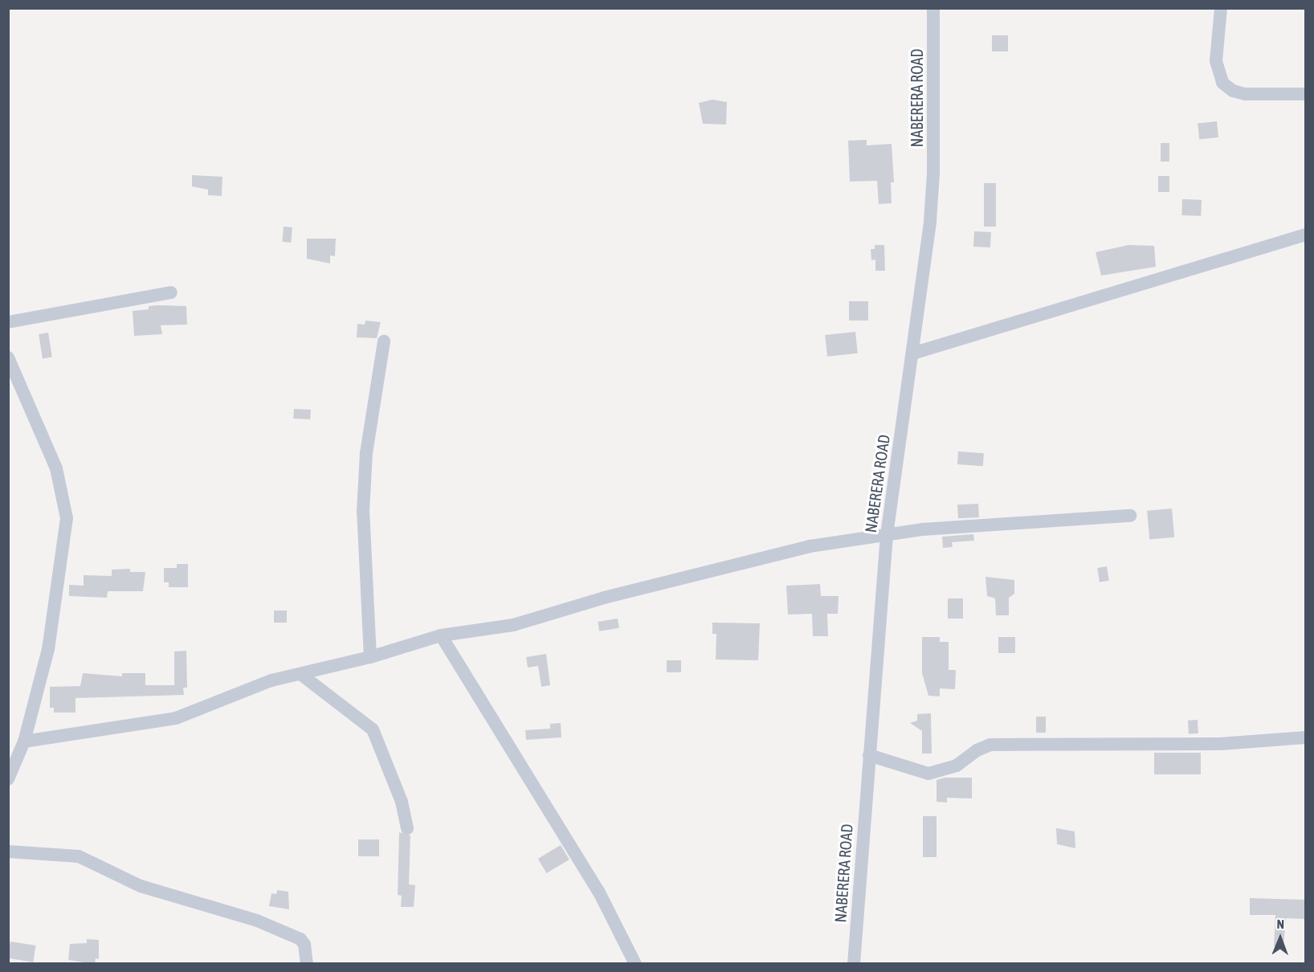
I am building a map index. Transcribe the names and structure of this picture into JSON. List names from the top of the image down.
{
  "streets": {
    "street": ["NABERERA ROAD"]
  },
  "north": "top"
}
